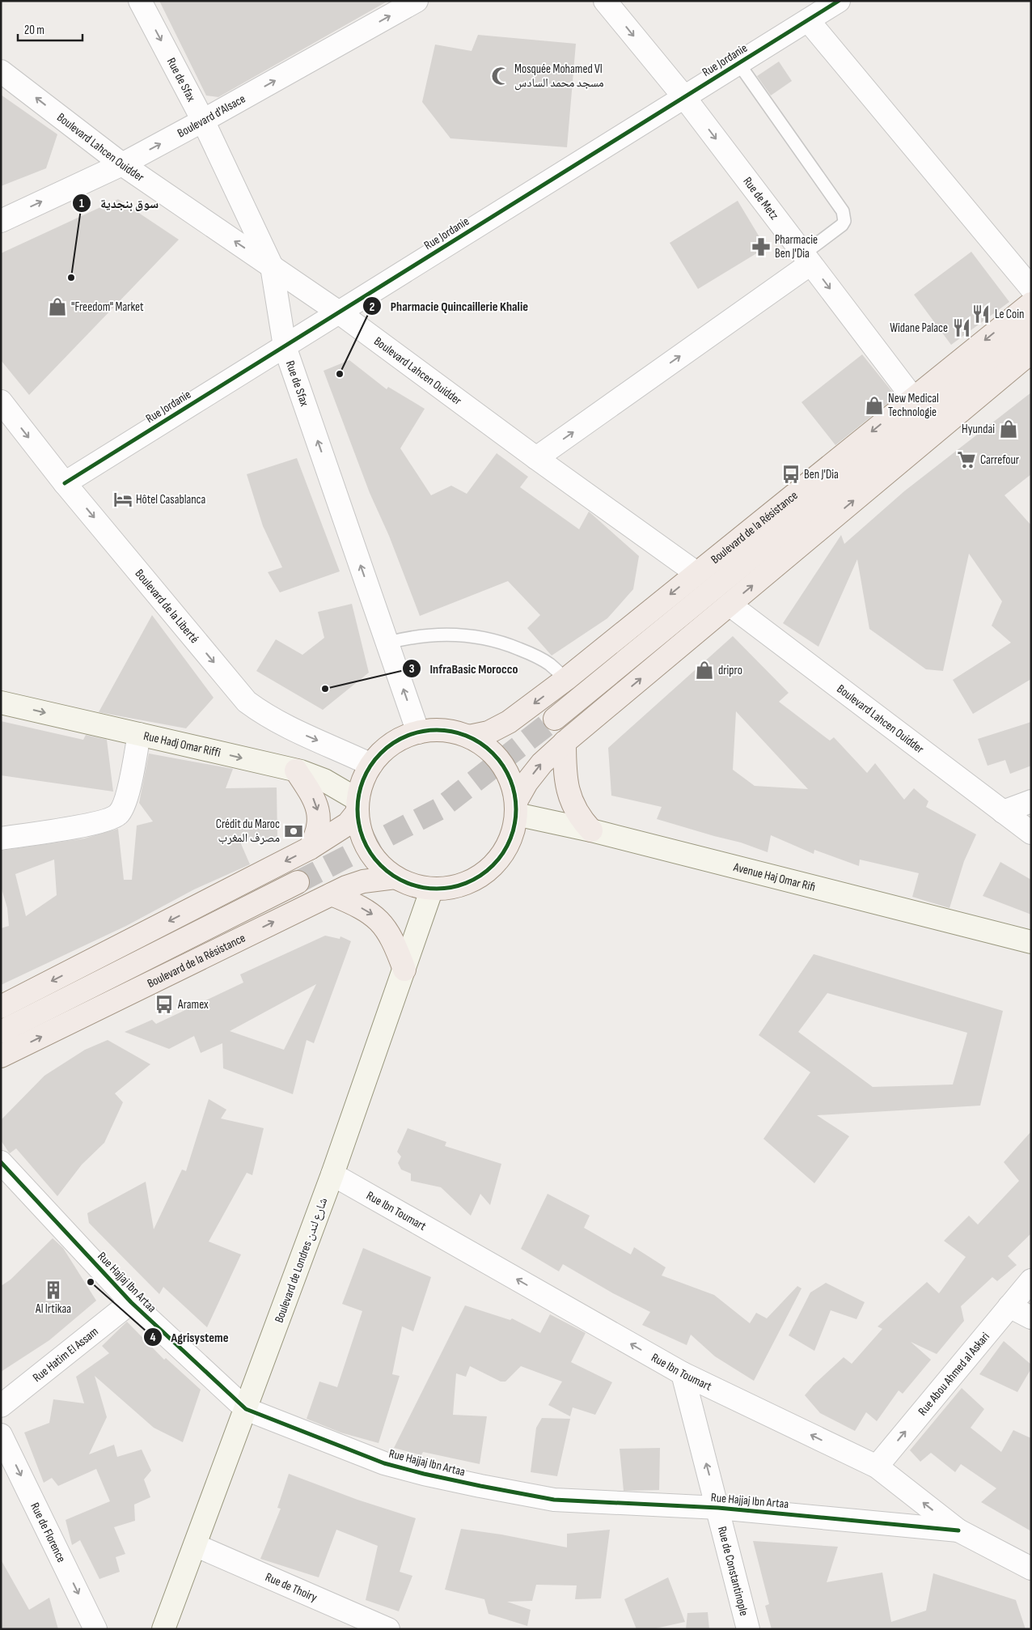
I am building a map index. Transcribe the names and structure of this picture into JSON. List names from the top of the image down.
{
  "streets": {
    "main road": ["Boulevard de la Résistance"],
    "street": [
      "Rue Jordanie",
      "Rue de Sfax",
      "Boulevard d'Alsace",
      "Boulevard Lahcen Ouidder",
      "Rue de Metz",
      "Boulevard de la Liberté",
      "Rue Hadj Omar Riffi",
      "Avenue Haj Omar Rifi",
      "Rue Ibn Toumart",
      "Boulevard de Londres شارع لندن",
      "Rue Hajjaj Ibn Artaa",
      "Rue Hatim El Assam",
      "Rue Abou Ahmed al Askari",
      "Rue de Florence",
      "Rue de Constantinople",
      "Rue de Thoiry"
    ]
  },
  "crossings": [
    ["Rue Jordanie", "Rue de Sfax"],
    ["Rue Jordanie", "Boulevard Lahcen Ouidder"],
    ["Rue Jordanie", "Rue de Metz"],
    ["Rue Jordanie", "Boulevard de la Liberté"],
    ["Rue de Sfax", "Boulevard d'Alsace"],
    ["Rue de Sfax", "Boulevard Lahcen Ouidder"],
    ["Boulevard d'Alsace", "Boulevard Lahcen Ouidder"],
    ["Boulevard Lahcen Ouidder", "Boulevard de la Résistance"],
    ["Rue de Metz", "Boulevard de la Résistance"],
    ["Rue Ibn Toumart", "Boulevard de Londres شارع لندن"],
    ["Rue Ibn Toumart", "Rue Hajjaj Ibn Artaa"],
    ["Rue Ibn Toumart", "Rue Abou Ahmed al Askari"],
    ["Rue Ibn Toumart", "Rue de Constantinople"],
    ["Boulevard de Londres شارع لندن", "Rue Hajjaj Ibn Artaa"],
    ["Boulevard de Londres شارع لندن", "Rue de Thoiry"],
    ["Rue Hajjaj Ibn Artaa", "Rue Hatim El Assam"],
    ["Rue Hajjaj Ibn Artaa", "Rue de Constantinople"]
  ],
  "one_way": [
    "Boulevard d'Alsace",
    "Boulevard de la Liberté",
    "Rue Hadj Omar Riffi",
    "Rue Ibn Toumart",
    "Rue Abou Ahmed al Askari",
    "Rue de Florence",
    "Rue de Constantinople"
  ],
  "places": {
    "mosque": ["Mosquée Mohamed VI مسجد محمد السادس"],
    "pharmacy": ["Pharmacie Ben J'Dia"],
    "other": [
      "سوق بنجدية",
      "Pharmacie Quincaillerie Khalie",
      "InfraBasic Morocco",
      "Agrisysteme"
    ],
    "shop": [
      "\"Freedom\" Market",
      "New Medical Technologie",
      "Hyundai",
      "dripro"
    ],
    "restaurant": ["Le Coin", "Widane Palace"],
    "supermarket": ["Carrefour"],
    "bus stop": ["Ben J'Dia", "Aramex"],
    "hotel": ["Hôtel Casablanca"],
    "bank": ["Crédit du Maroc مصرف المغرب"],
    "building": ["Al Irtikaa"]
  },
  "scale_bar": "20 m"
}
